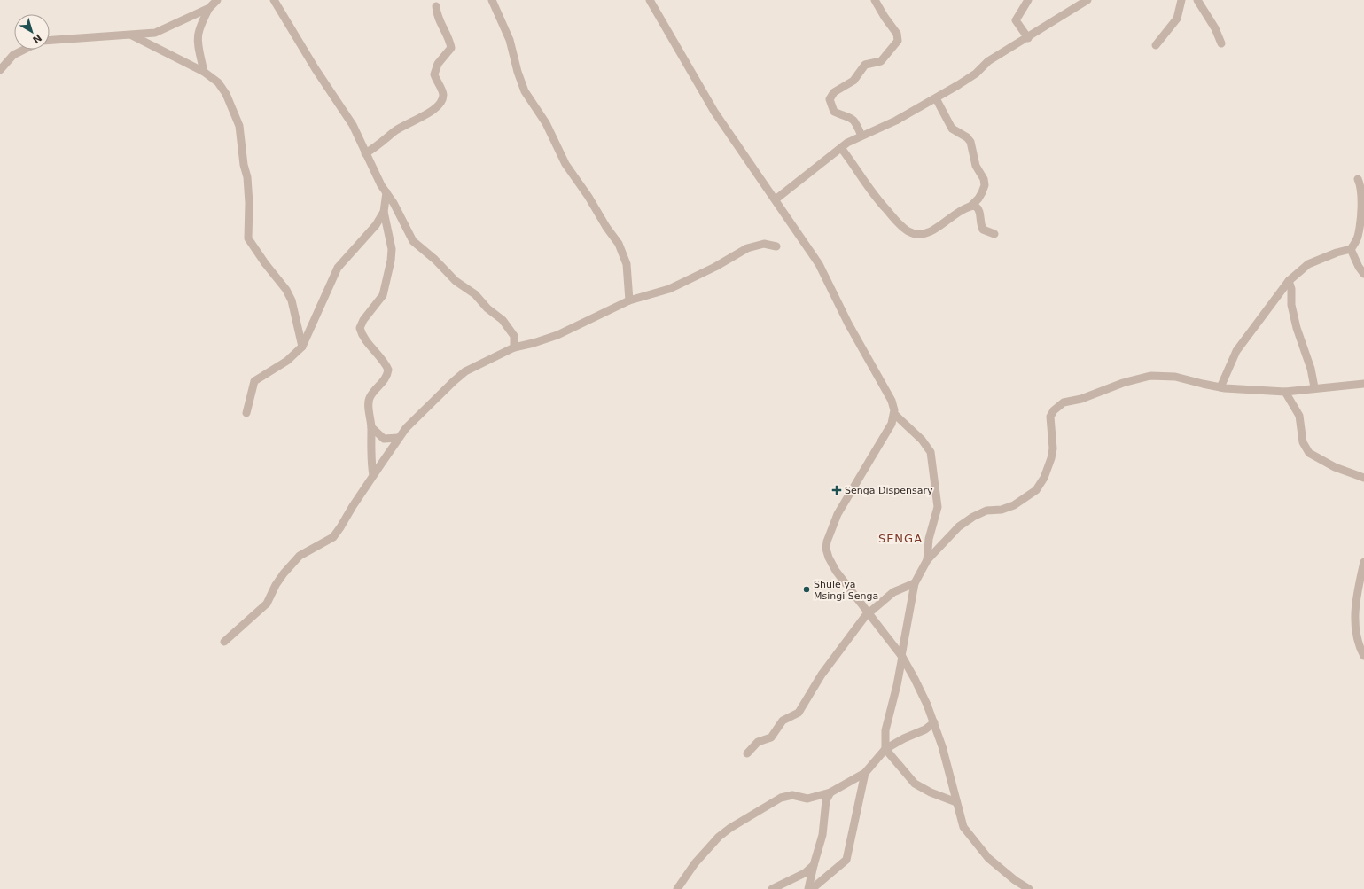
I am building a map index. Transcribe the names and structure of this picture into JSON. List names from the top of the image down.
{
  "districts": ["SENGA"],
  "places": {
    "health": ["Senga Dispensary"],
    "other": ["Shule ya Msingi Senga"]
  },
  "north": "bottom right"
}
